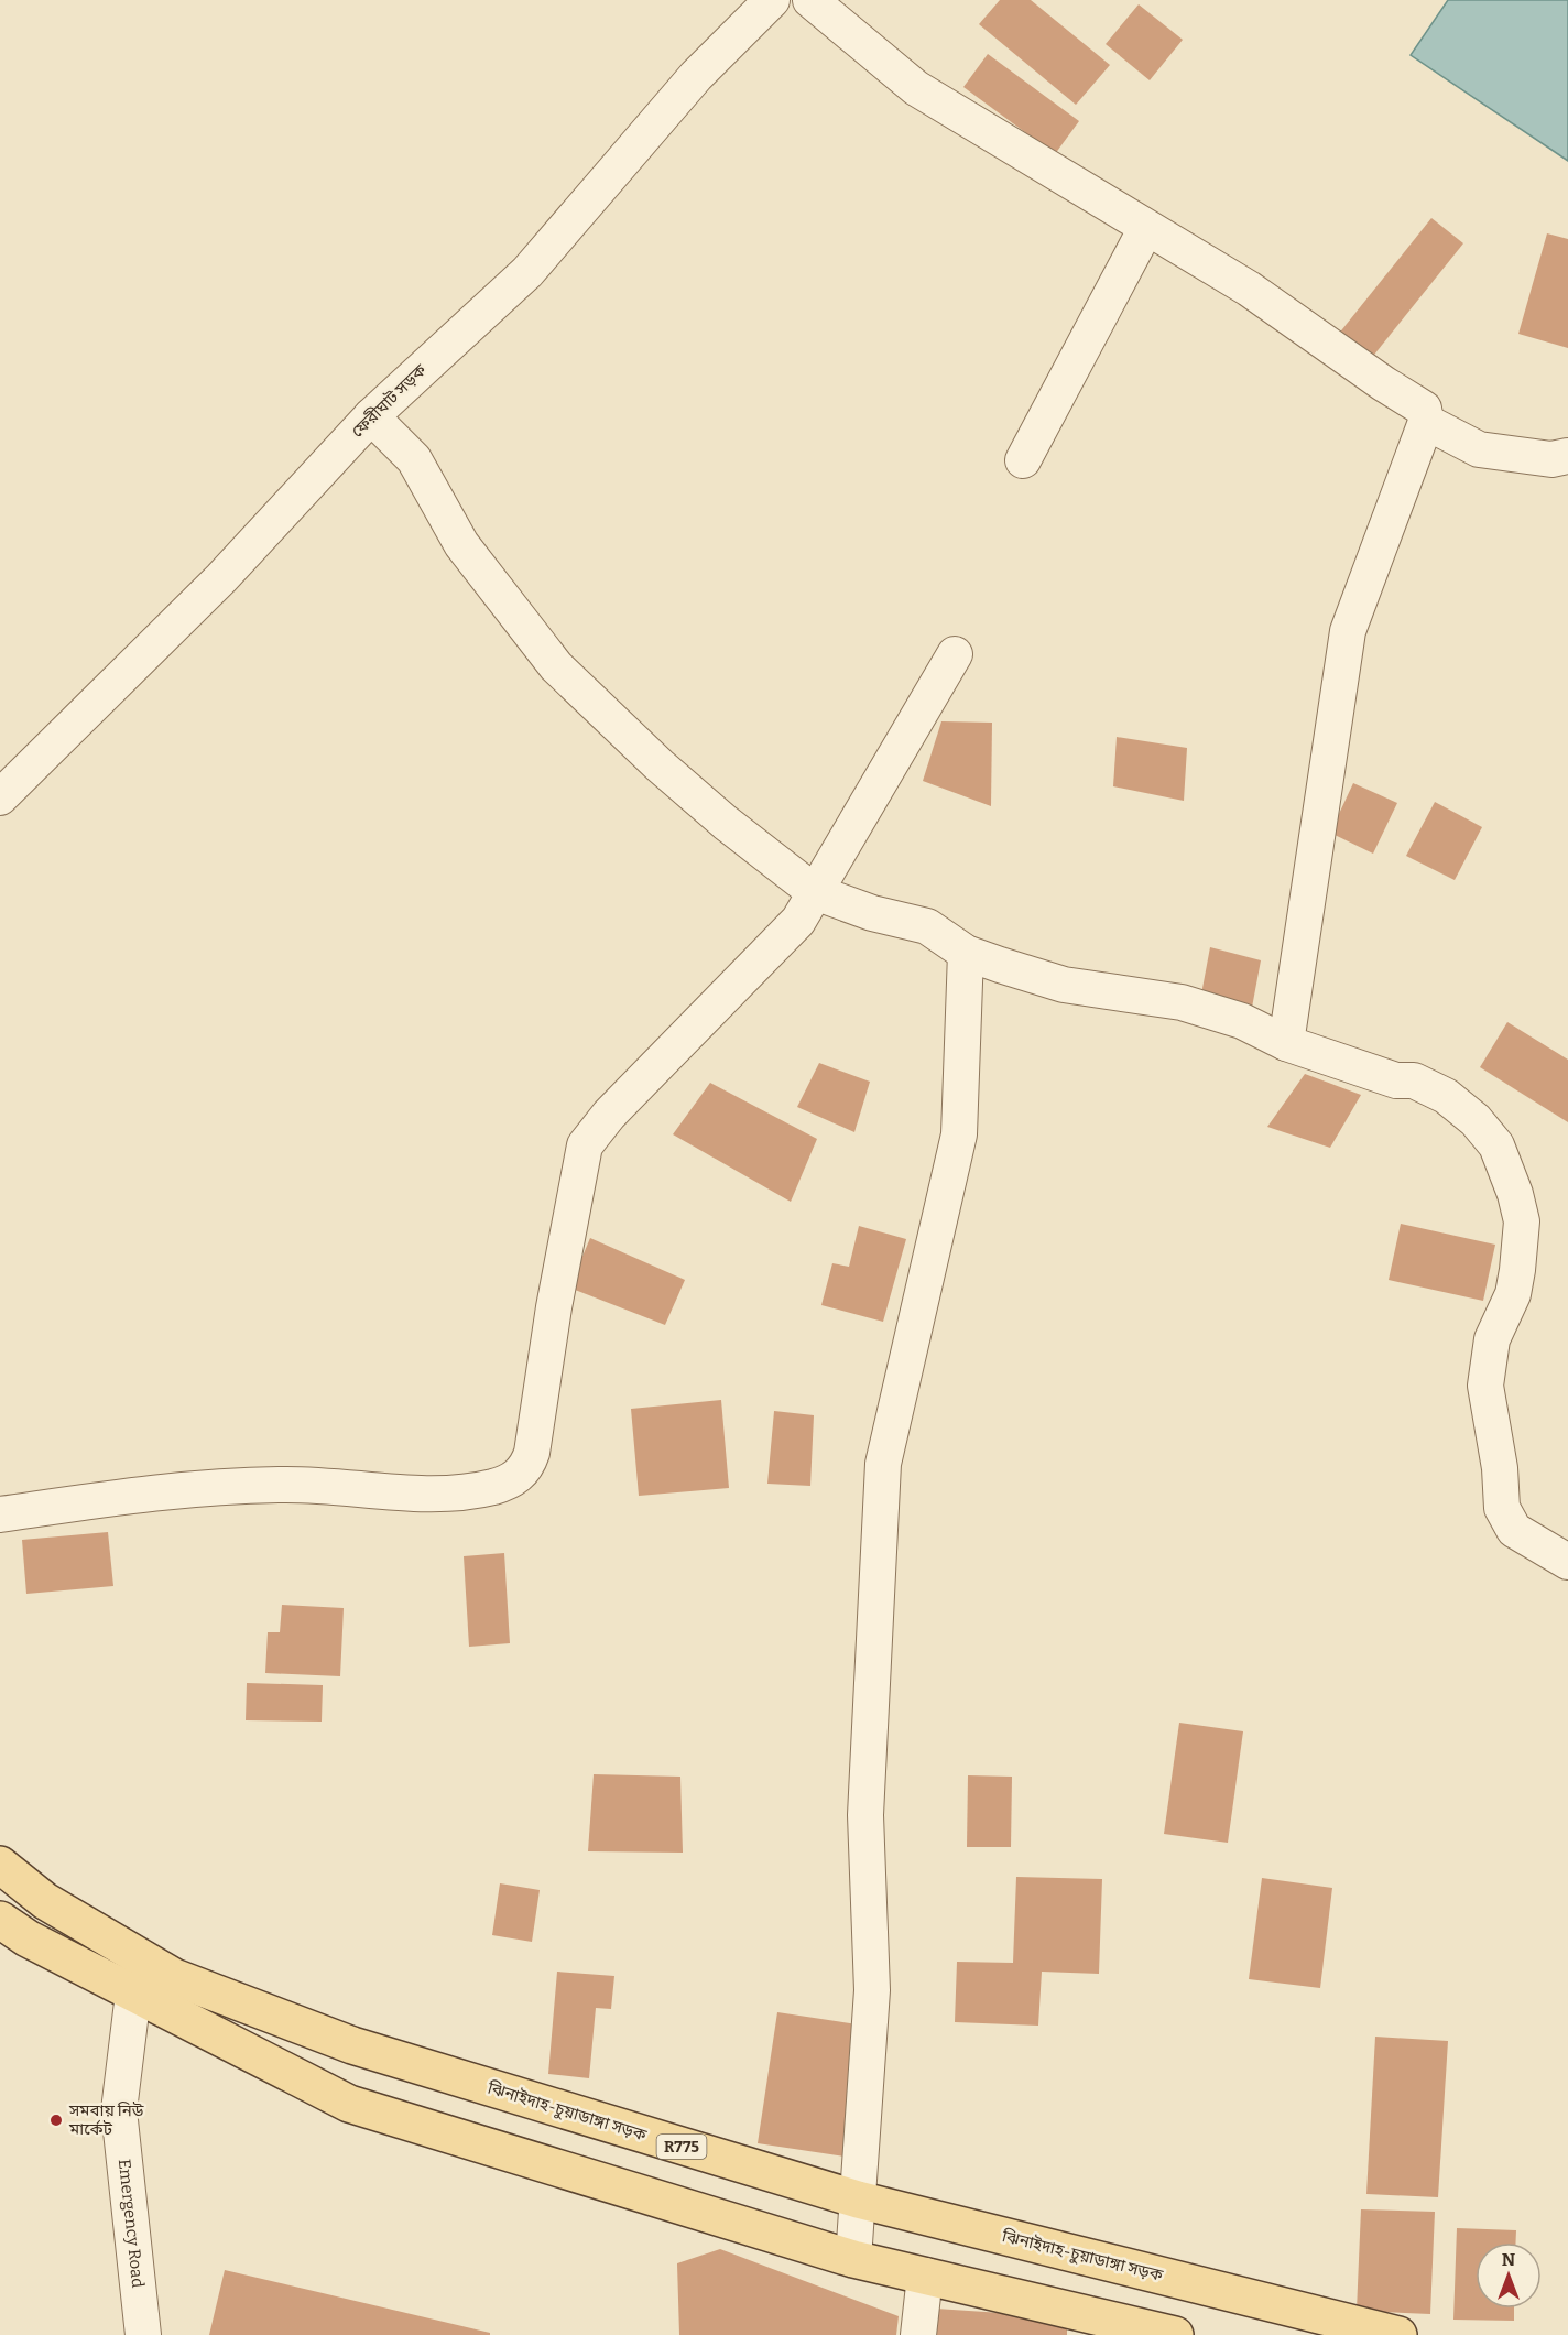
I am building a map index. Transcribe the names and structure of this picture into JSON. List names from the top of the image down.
{
  "streets": {
    "main road": ["ঝিনাইদাহ-চুয়াডাঙ্গা সড়ক", "R775"],
    "street": ["ফেরীঘাট সড়ক", "Emergency Road"]
  },
  "places": ["সমবায় নিউ মার্কেট"],
  "north": "top"
}
